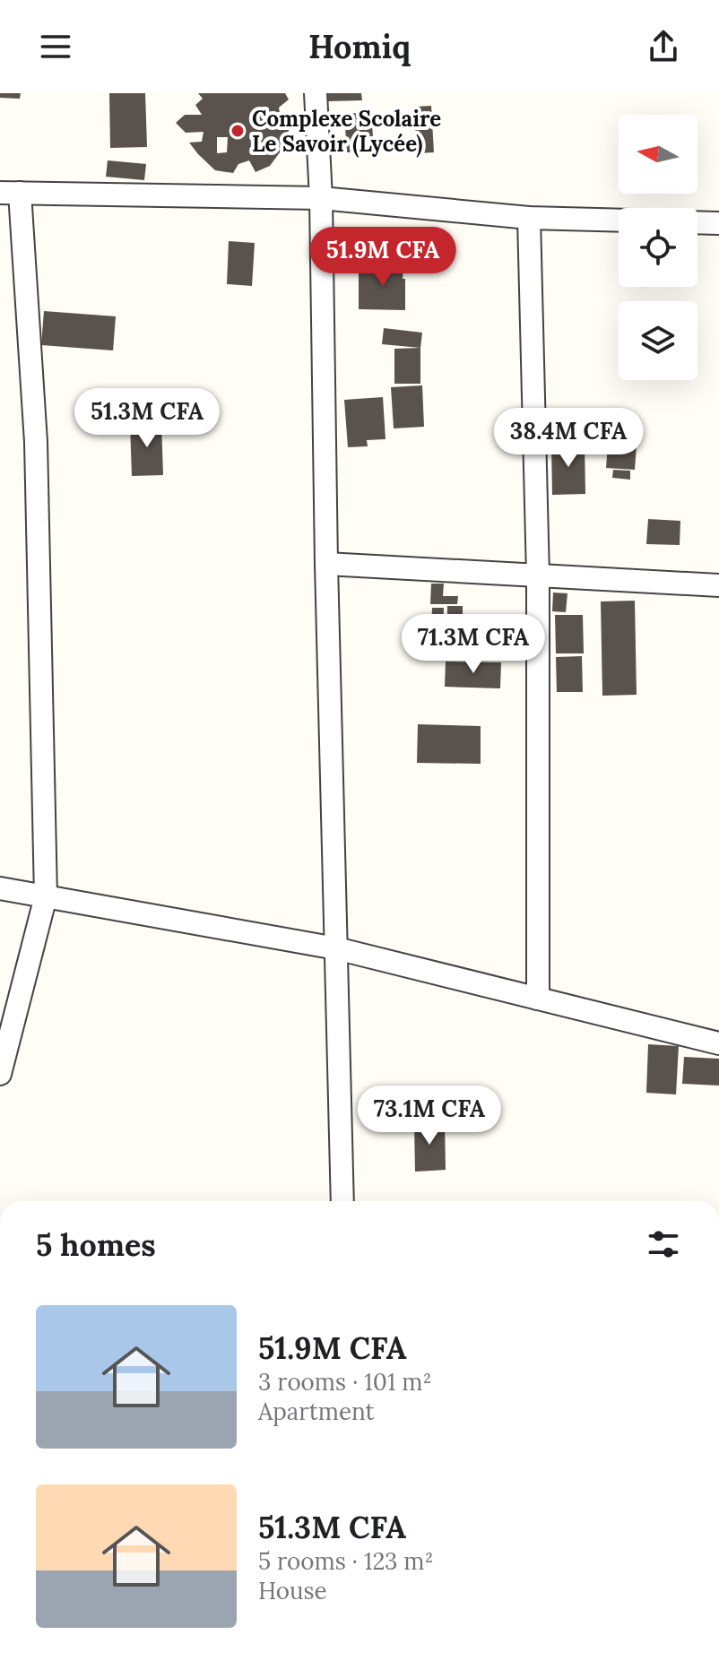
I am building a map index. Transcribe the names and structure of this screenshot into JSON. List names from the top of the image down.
{
  "places": ["Complexe Scolaire Le Savoir (Lycée)"],
  "north": "left",
  "page": {
    "header": "Homiq",
    "price": [
      "51.9M CFA",
      "51.3M CFA",
      "38.4M CFA",
      "71.3M CFA",
      "73.1M CFA"
    ],
    "heading": "5 homes",
    "list": [
      {
        "name": "51.9M CFA",
        "note": "3 rooms · 101 m² · Apartment"
      },
      {
        "name": "51.3M CFA",
        "note": "5 rooms · 123 m² · House"
      }
    ]
  }
}
